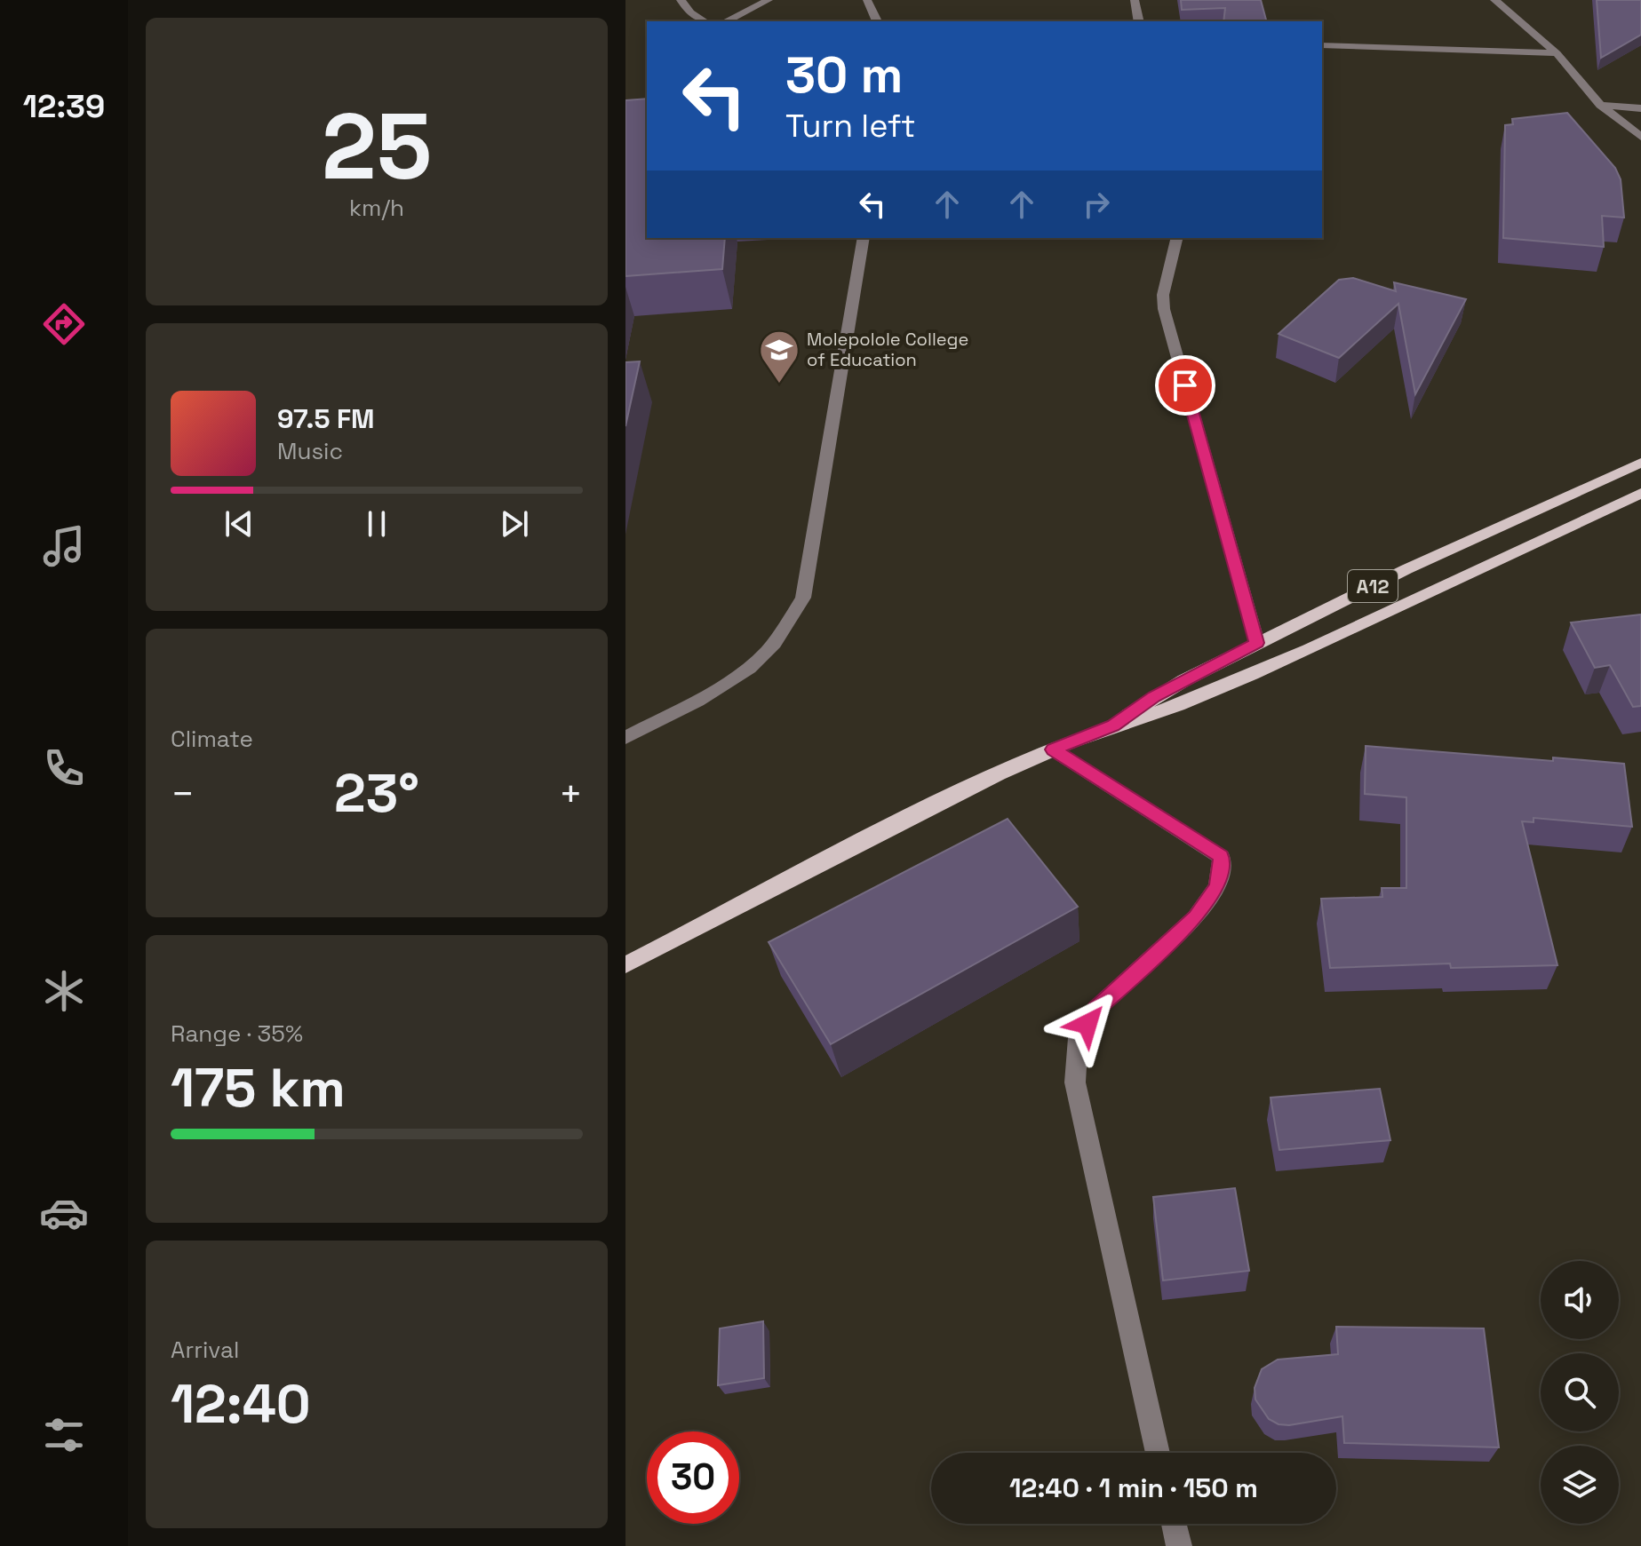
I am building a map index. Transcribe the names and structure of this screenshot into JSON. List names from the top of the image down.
{
  "streets": {
    "main road": ["A12"]
  },
  "places": {
    "school or university": ["Molepolole College of Education"]
  },
  "page": {
    "tabs": "12:39",
    "tile": [
      ["25", "km/h"],
      "Climate",
      ["Range · 35%", "175 km"],
      ["Arrival", "12:40"]
    ],
    "turn": ["30 m", "Turn left"],
    "song": ["97.5 FM", "Music"],
    "heat": ["−", "23°", "+"],
    "limit": "30",
    "trip": "12:40 · 1 min · 150 m"
  }
}
